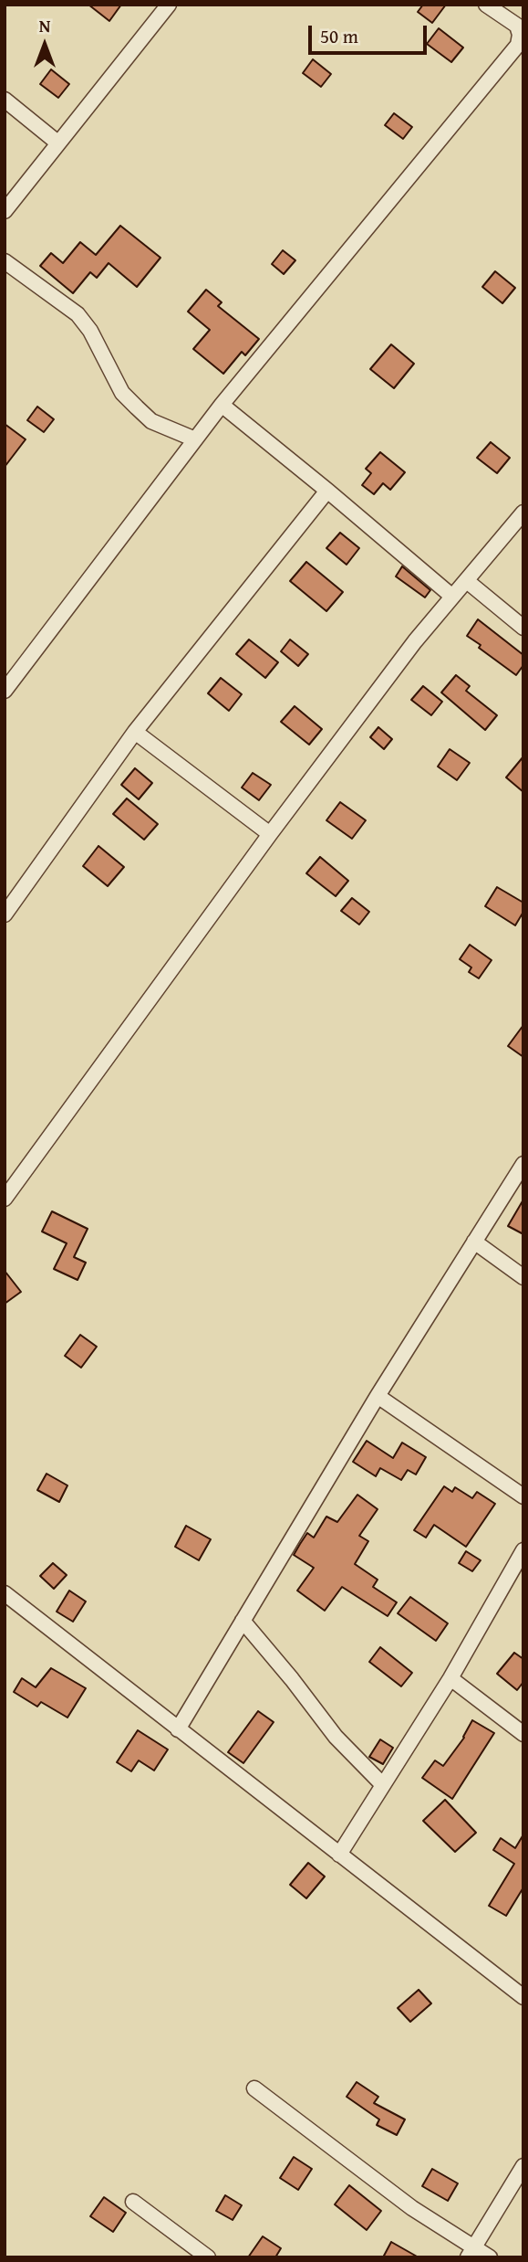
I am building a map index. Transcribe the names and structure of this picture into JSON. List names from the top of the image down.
{
  "scale_bar": "50 m",
  "north": "top"
}
